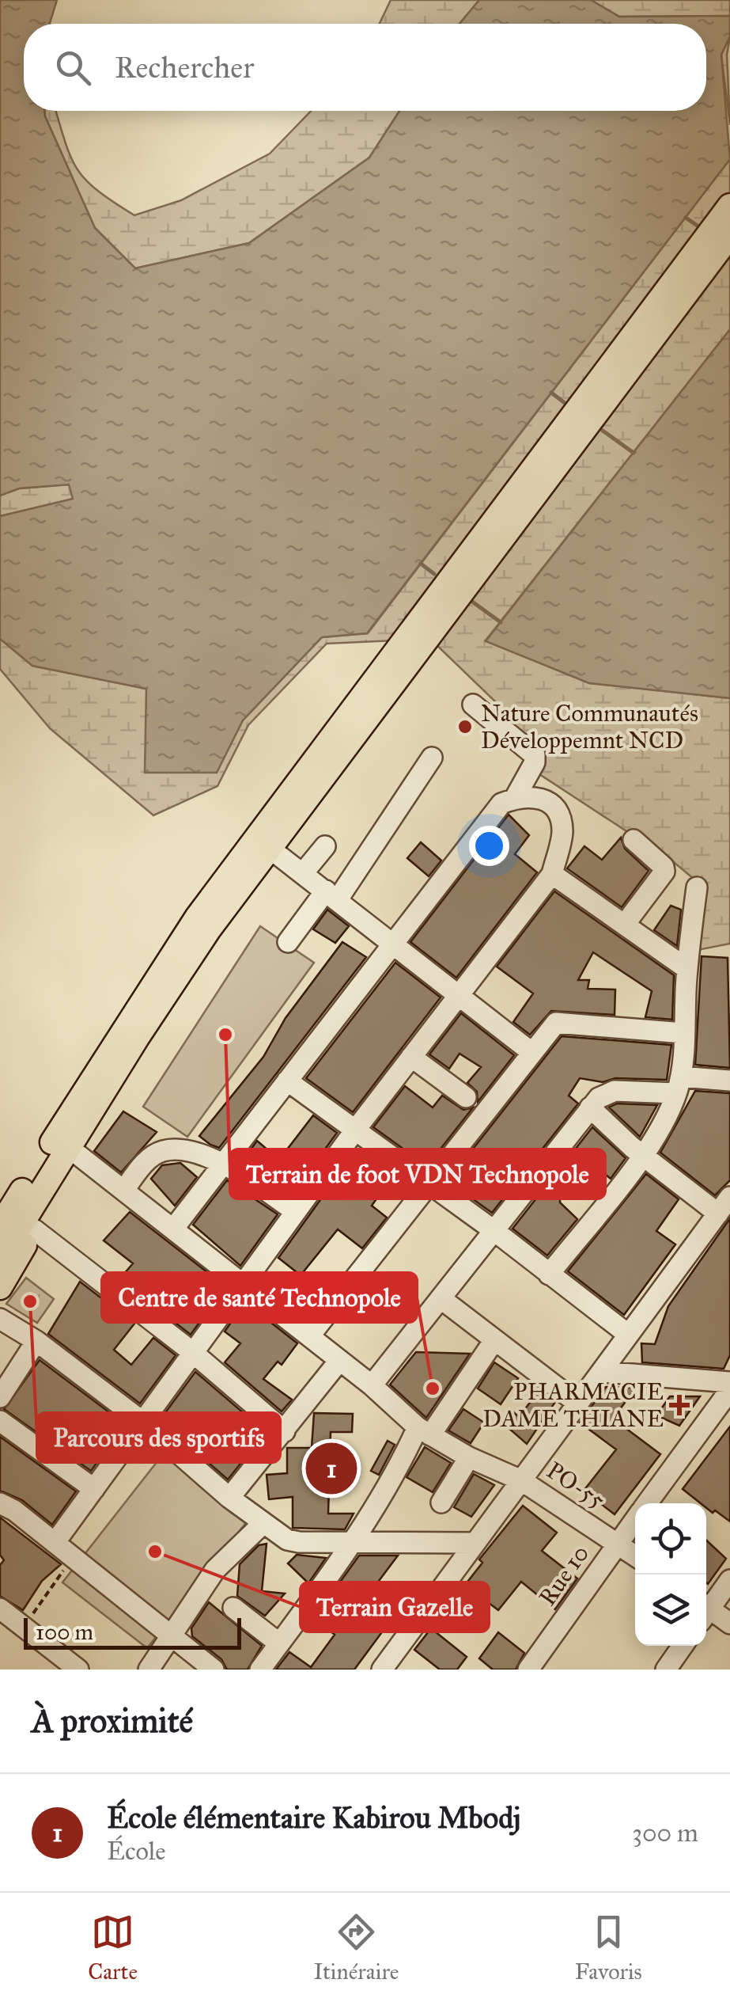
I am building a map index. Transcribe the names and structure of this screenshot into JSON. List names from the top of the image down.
{
  "streets": {
    "street": ["PO-55", "Rue 10"]
  },
  "crossings": [
    ["PO-55", "Rue 10"]
  ],
  "places": {
    "other": [
      "Nature Communautés Développemnt NCD",
      "Terrain de foot VDN Technopole",
      "Parcours des sportifs",
      "Centre de santé Technopole",
      "Terrain Gazelle"
    ],
    "health": ["PHARMACIE DAME THIANE"]
  },
  "scale_bar": "100 m",
  "page": {
    "search": "Rechercher",
    "pins": "1",
    "scale": "100 m",
    "heading": "À proximité",
    "list": [
      {
        "mark": "1",
        "name": "École élémentaire Kabirou Mbodj",
        "note": "École",
        "value": "300 m"
      }
    ],
    "nav": ["Carte", "Itinéraire", "Favoris"]
  }
}
